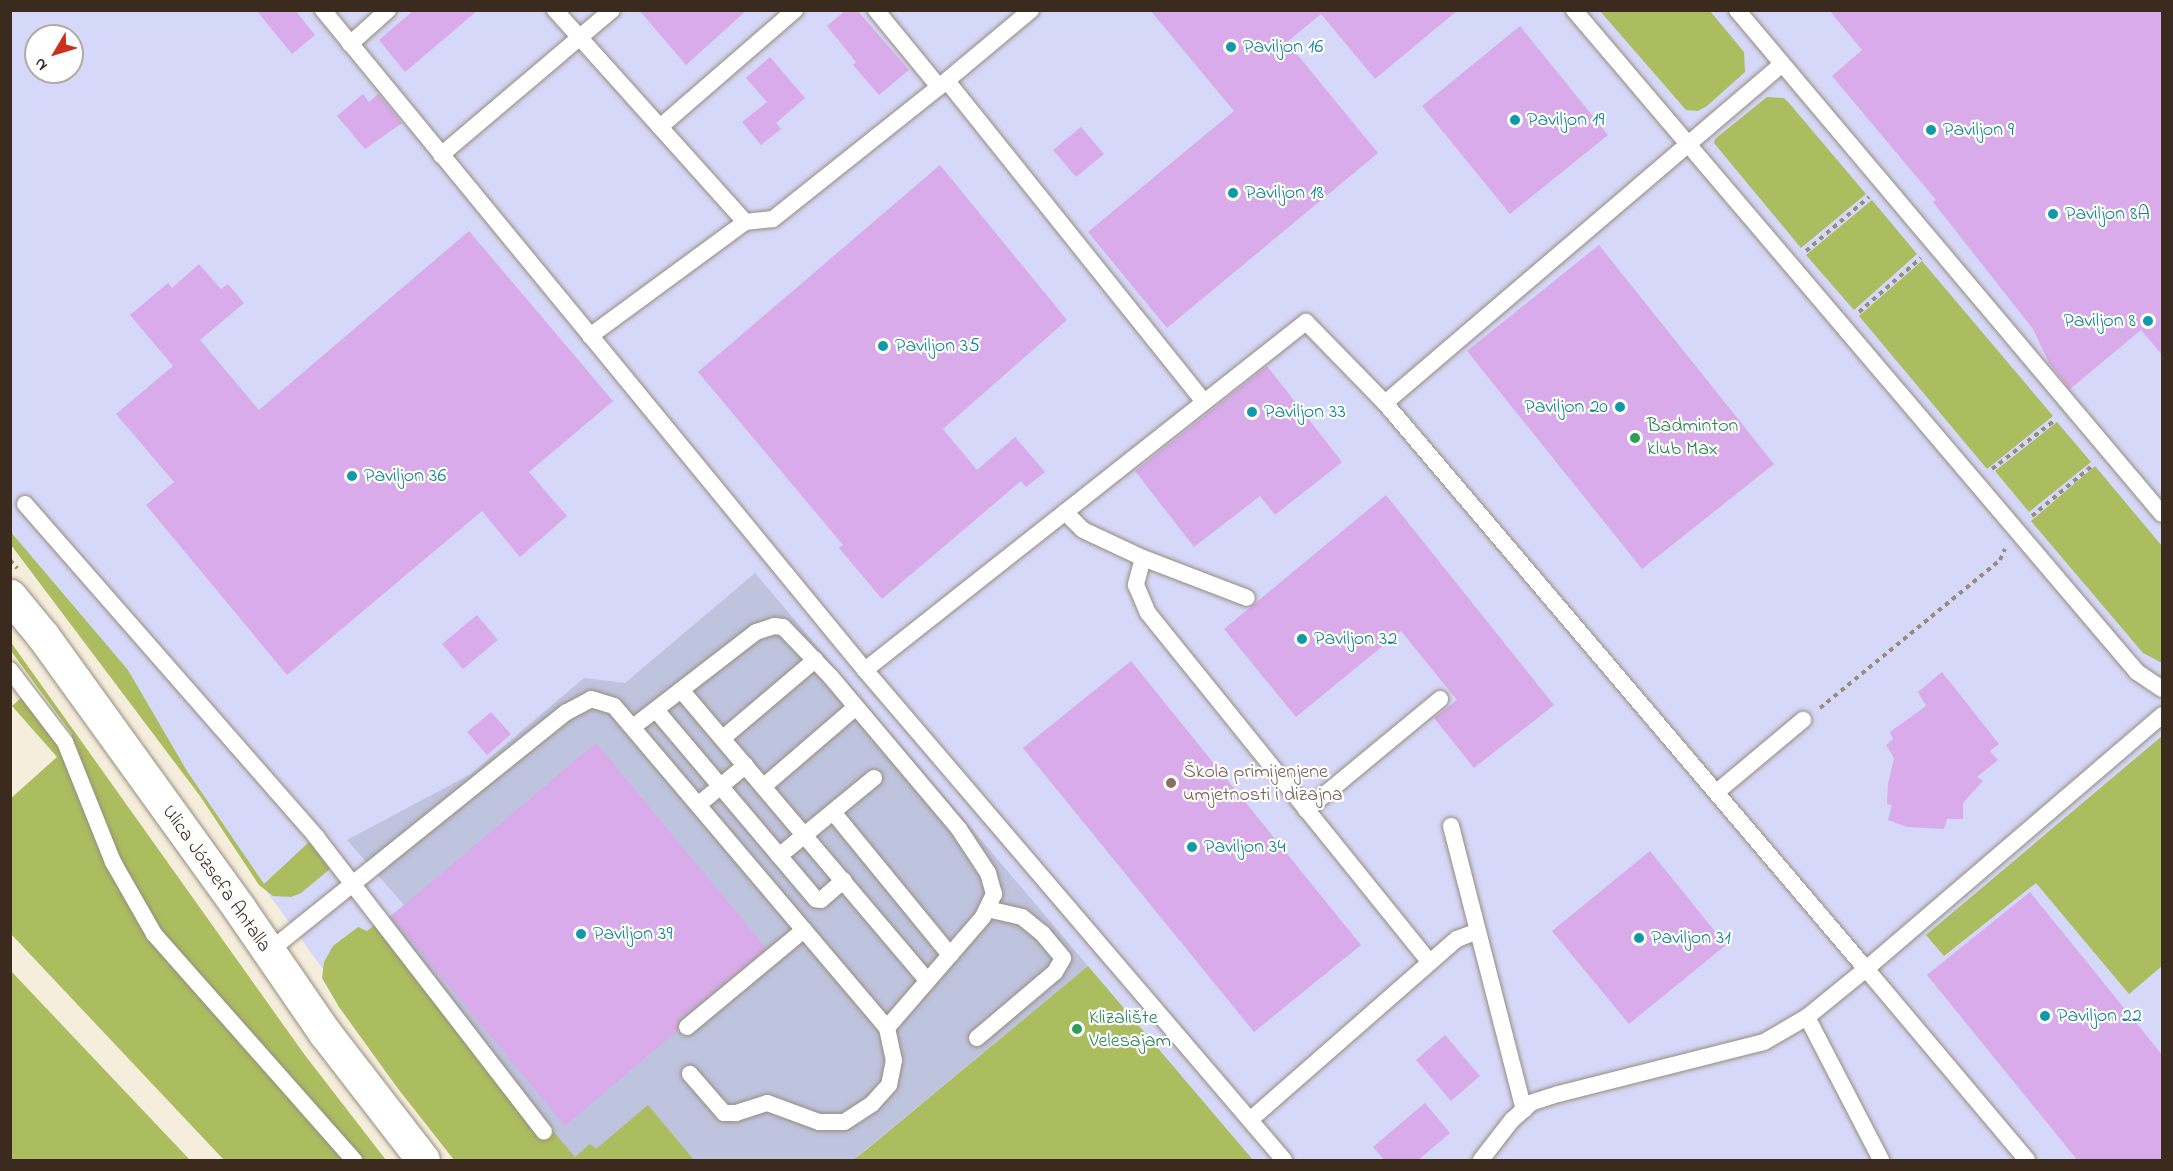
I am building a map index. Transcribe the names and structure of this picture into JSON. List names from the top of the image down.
{
  "streets": {
    "street": ["Ulica Józsefa Antalla"]
  },
  "places": [
    "Paviljon 16",
    "Paviljon 19",
    "Paviljon 9",
    "Paviljon 18",
    "Paviljon 8A",
    "Paviljon 8",
    "Paviljon 35",
    "Paviljon 20",
    "Paviljon 33",
    "Badminton klub Max",
    "Paviljon 36",
    "Paviljon 32",
    "Škola primijenjene umjetnosti i dizajna",
    "Paviljon 34",
    "Paviljon 39",
    "Paviljon 31",
    "Paviljon 22",
    "Klizalište Velesajam"
  ],
  "north": "bottom left"
}
